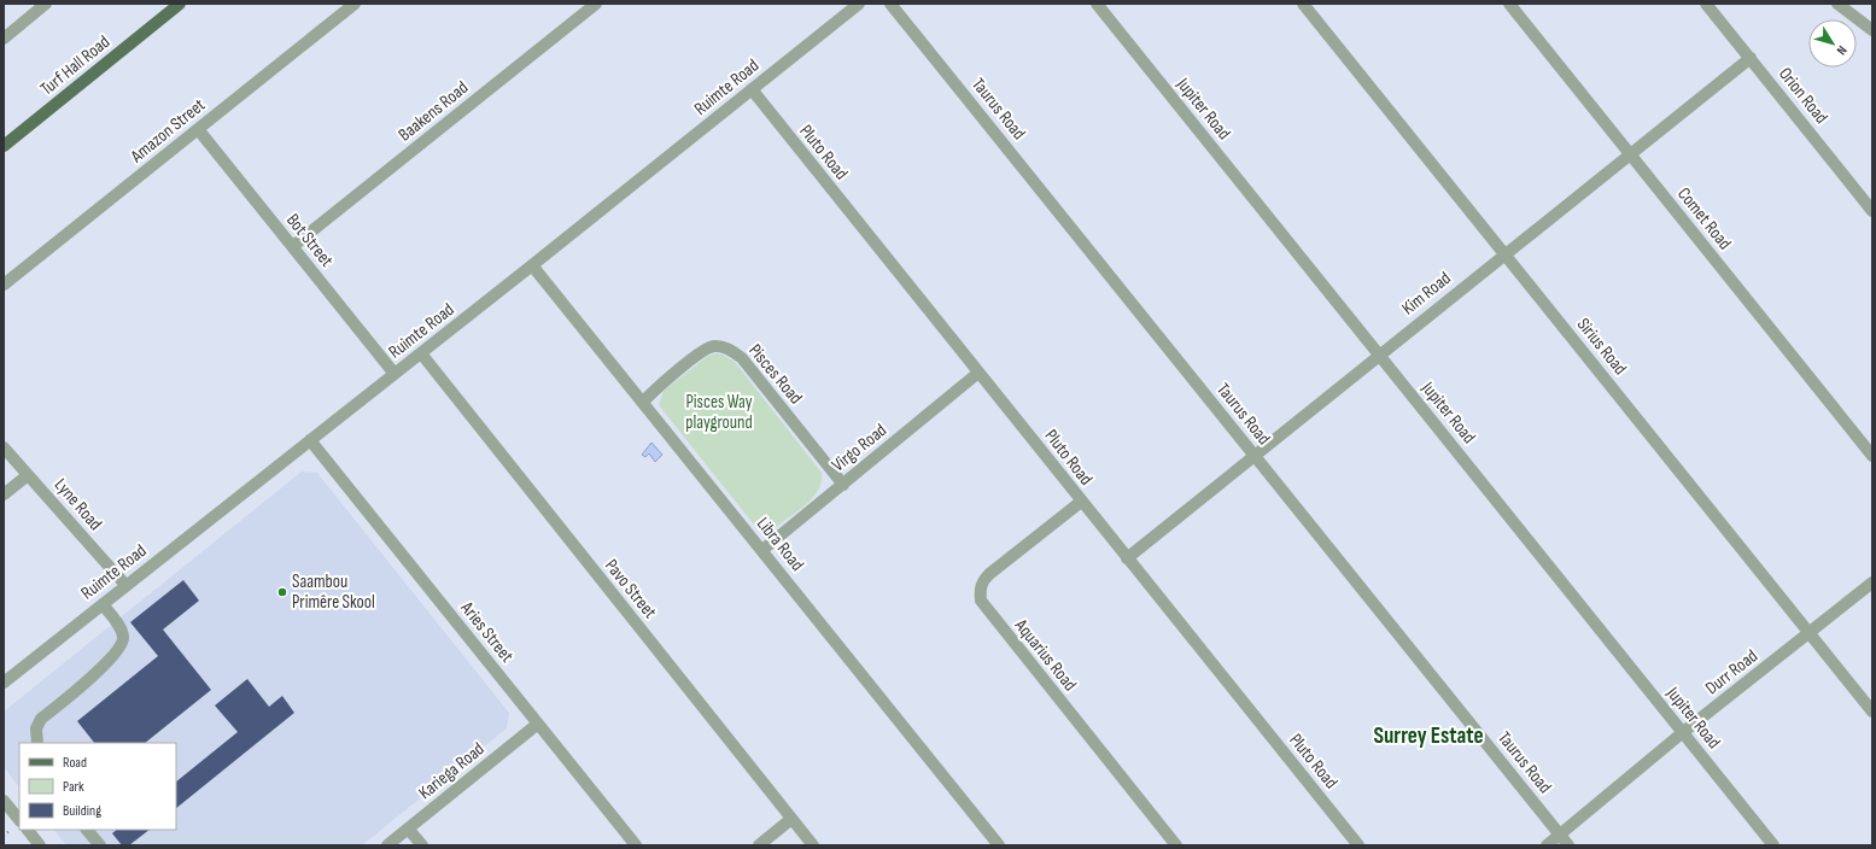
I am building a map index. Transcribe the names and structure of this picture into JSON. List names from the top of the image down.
{
  "streets": {
    "main road": ["Turf Hall Road"],
    "street": [
      "Ruimte Road",
      "Orion Road",
      "Taurus Road",
      "Jupiter Road",
      "Baakens Road",
      "Amazon Street",
      "Pluto Road",
      "Comet Road",
      "Bot Street",
      "Kim Road",
      "Sirius Road",
      "Pisces Road",
      "Virgo Road",
      "Lyne Road",
      "Libra Road",
      "Pavo Street",
      "Aries Street",
      "Aquarius Road",
      "Durr Road",
      "Kariega Road"
    ]
  },
  "crossings": [
    ["Ruimte Road", "Pluto Road"],
    ["Ruimte Road", "Bot Street"],
    ["Ruimte Road", "Lyne Road"],
    ["Ruimte Road", "Libra Road"],
    ["Ruimte Road", "Pavo Street"],
    ["Ruimte Road", "Aries Street"],
    ["Orion Road", "Kim Road"],
    ["Taurus Road", "Kim Road"],
    ["Taurus Road", "Durr Road"],
    ["Jupiter Road", "Kim Road"],
    ["Jupiter Road", "Durr Road"],
    ["Baakens Road", "Bot Street"],
    ["Amazon Street", "Bot Street"],
    ["Pluto Road", "Kim Road"],
    ["Pluto Road", "Virgo Road"],
    ["Pluto Road", "Aquarius Road"],
    ["Comet Road", "Kim Road"],
    ["Kim Road", "Sirius Road"],
    ["Sirius Road", "Durr Road"],
    ["Pisces Road", "Virgo Road"],
    ["Pisces Road", "Libra Road"],
    ["Virgo Road", "Libra Road"],
    ["Aries Street", "Kariega Road"]
  ],
  "districts": ["Surrey Estate"],
  "parks": ["Pisces Way playground"],
  "places": ["Saambou Primêre Skool"],
  "legend": ["Road", "Park", "Building"],
  "north": "bottom right"
}
